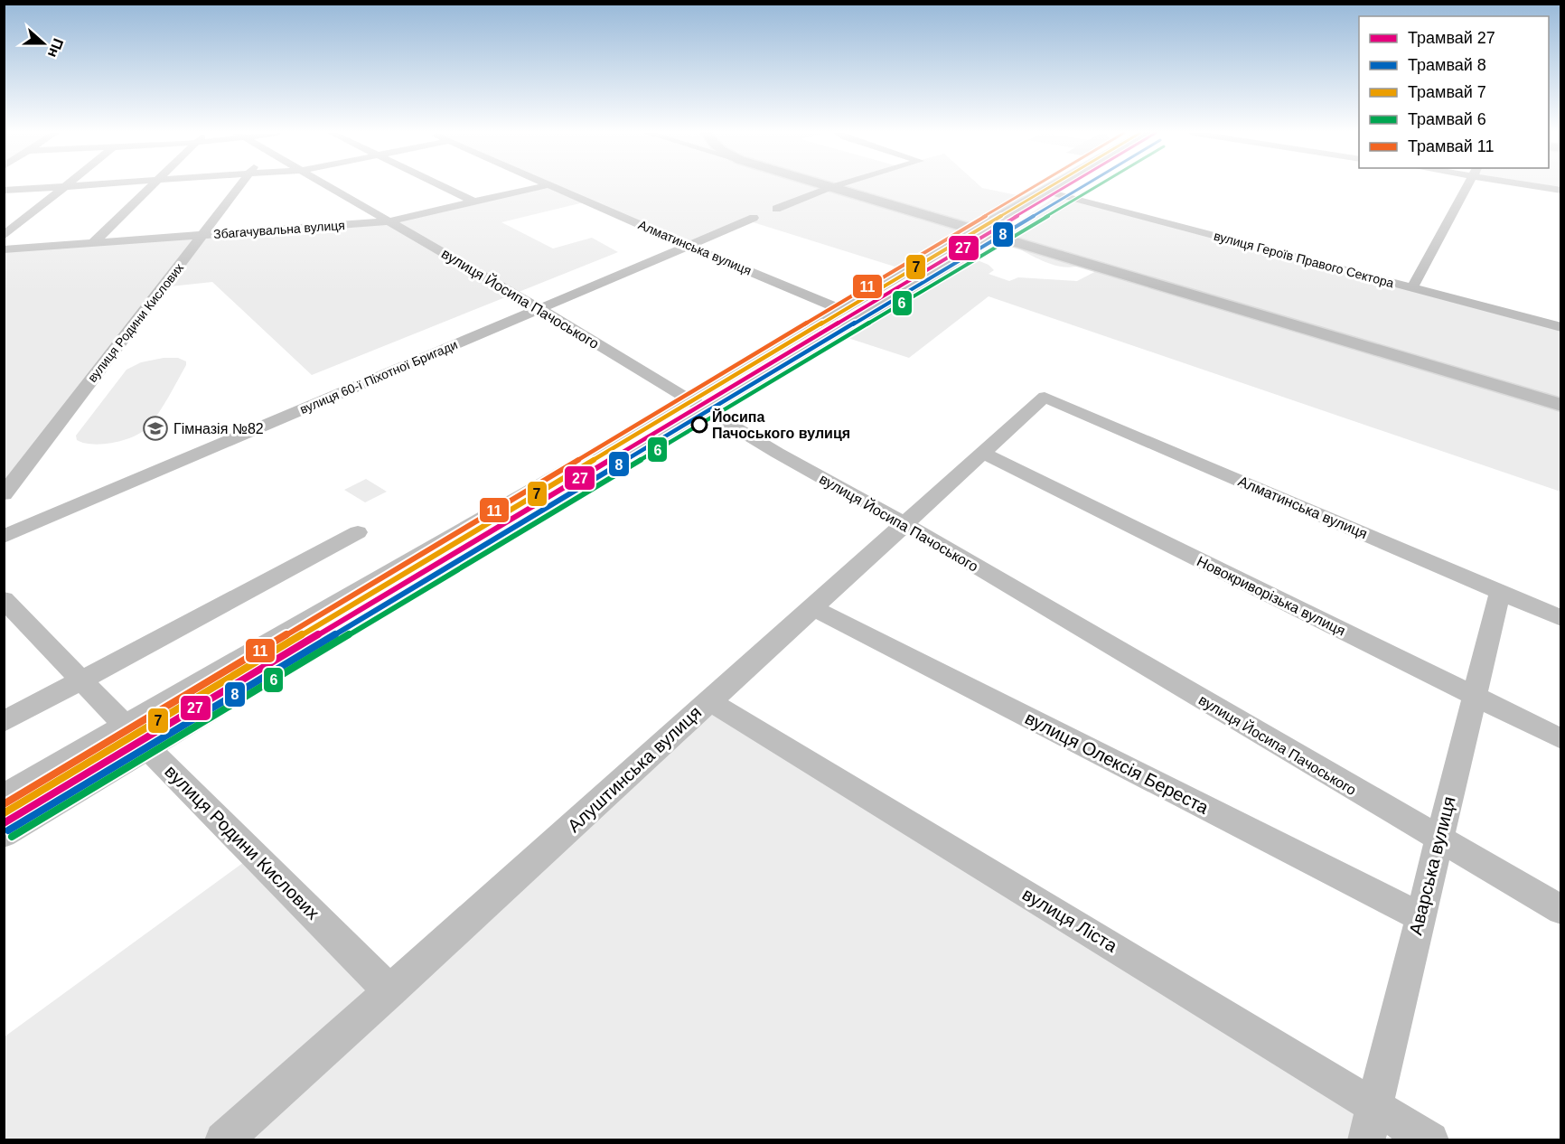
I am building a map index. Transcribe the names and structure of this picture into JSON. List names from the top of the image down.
{
  "streets": {
    "street": [
      "Збагачувальна вулиця",
      "Алматинська вулиця",
      "вулиця Героїв Правого Сектора",
      "вулиця Йосипа Пачоського",
      "вулиця Родини Кислових",
      "вулиця 60-ї Піхотної Бригади",
      "Новокриворізька вулиця",
      "вулиця Олексія Береста",
      "Алуштинська вулиця",
      "Аварська вулиця",
      "вулиця Ліста"
    ]
  },
  "crossings": [
    ["Збагачувальна вулиця", "вулиця Йосипа Пачоського"],
    ["Збагачувальна вулиця", "вулиця Родини Кислових"],
    ["Алматинська вулиця", "вулиця 60-ї Піхотної Бригади"],
    ["Алматинська вулиця", "Алуштинська вулиця"],
    ["Алматинська вулиця", "Аварська вулиця"],
    ["вулиця Йосипа Пачоського", "вулиця 60-ї Піхотної Бригади"],
    ["вулиця Йосипа Пачоського", "Алуштинська вулиця"],
    ["вулиця Йосипа Пачоського", "Аварська вулиця"],
    ["вулиця Родини Кислових", "Алуштинська вулиця"],
    ["Новокриворізька вулиця", "Алуштинська вулиця"],
    ["Новокриворізька вулиця", "Аварська вулиця"],
    ["вулиця Олексія Береста", "Алуштинська вулиця"],
    ["вулиця Олексія Береста", "Аварська вулиця"],
    ["Алуштинська вулиця", "вулиця Ліста"],
    ["Аварська вулиця", "вулиця Ліста"]
  ],
  "places": {
    "other": ["Йосипа Пачоського вулиця"],
    "school or university": ["Гімназія №82"]
  },
  "lines": [
    "tram line 27",
    "tram line 8",
    "tram line 7",
    "tram line 6",
    "tram line 11"
  ],
  "legend": [
    "Трамвай 27",
    "Трамвай 8",
    "Трамвай 7",
    "Трамвай 6",
    "Трамвай 11"
  ],
  "north": "right"
}
